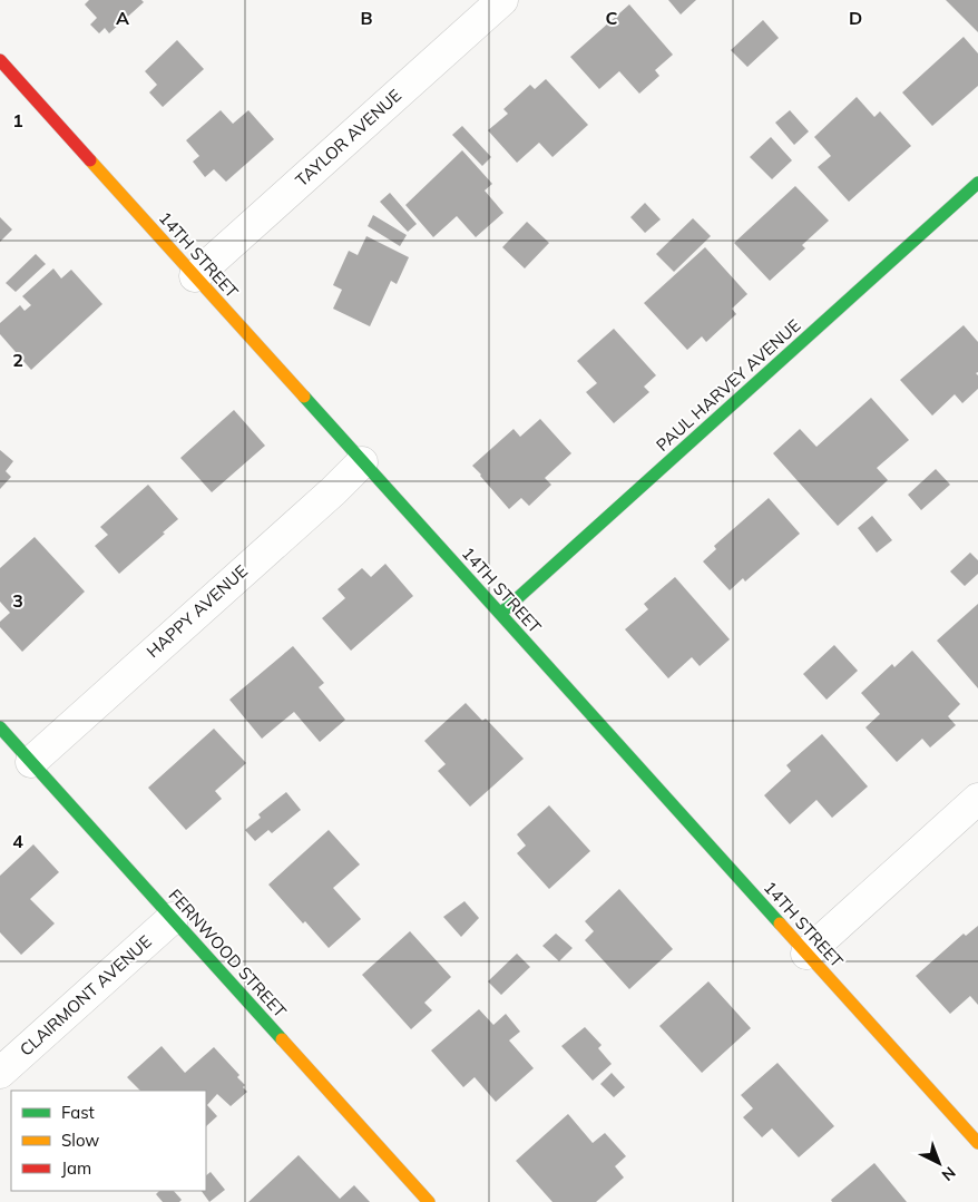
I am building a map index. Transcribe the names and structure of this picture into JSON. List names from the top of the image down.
{
  "streets": {
    "street": [
      "TAYLOR AVENUE",
      "14TH STREET",
      "PAUL HARVEY AVENUE",
      "HAPPY AVENUE",
      "FERNWOOD STREET",
      "CLAIRMONT AVENUE"
    ]
  },
  "crossings": [
    ["TAYLOR AVENUE", "14TH STREET"],
    ["14TH STREET", "PAUL HARVEY AVENUE"],
    ["14TH STREET", "HAPPY AVENUE"],
    ["HAPPY AVENUE", "FERNWOOD STREET"],
    ["FERNWOOD STREET", "CLAIRMONT AVENUE"]
  ],
  "legend": ["Fast", "Slow", "Jam"],
  "north": "bottom right",
  "grid": {
    "columns": [
      "A",
      "B",
      "C",
      "D"
    ],
    "rows": [
      "1",
      "2",
      "3",
      "4"
    ]
  }
}
